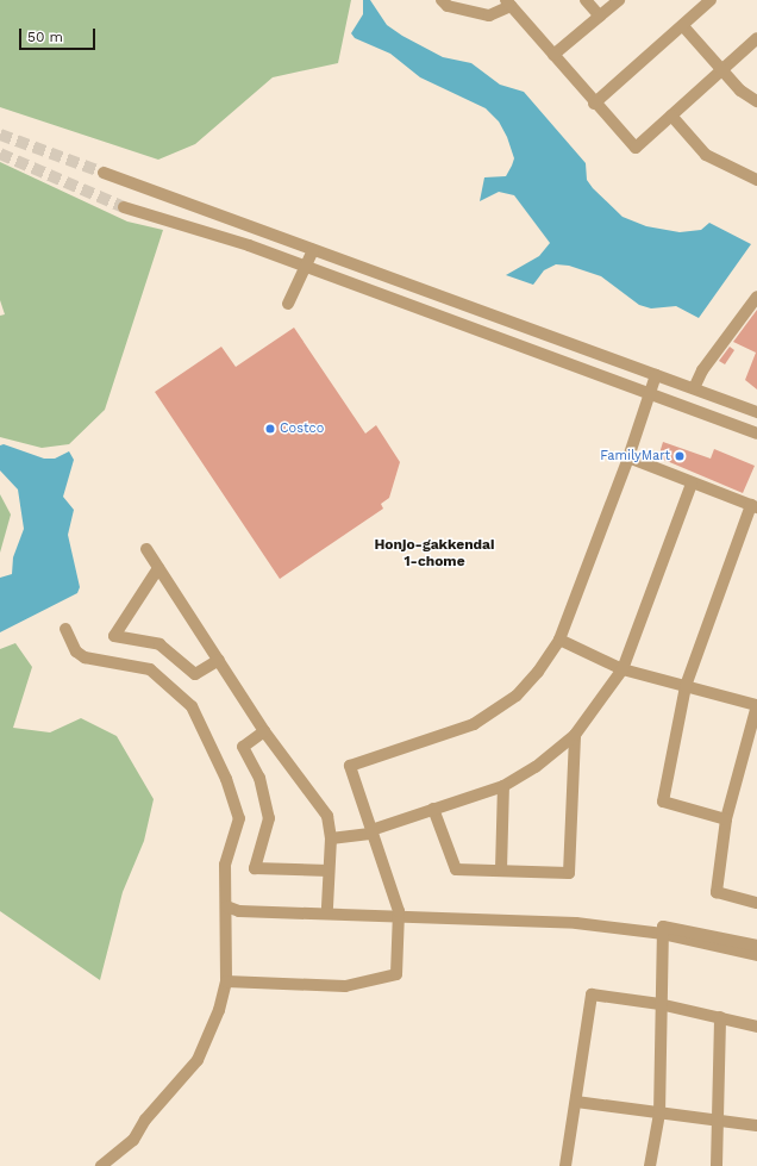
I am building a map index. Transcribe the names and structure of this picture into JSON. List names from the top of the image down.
{
  "districts": ["Honjo-gakkendai 1-chome"],
  "places": ["Costco", "FamilyMart"],
  "scale_bar": "50 m"
}
